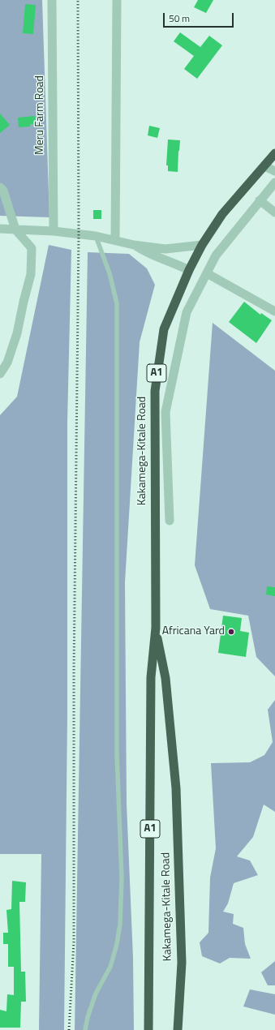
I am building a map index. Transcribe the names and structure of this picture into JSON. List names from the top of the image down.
{
  "streets": {
    "highway": ["A1", "Kakamega-Kitale Road"],
    "street": ["Meru Farm Road"]
  },
  "places": ["Africana Yard"],
  "scale_bar": "50 m"
}
